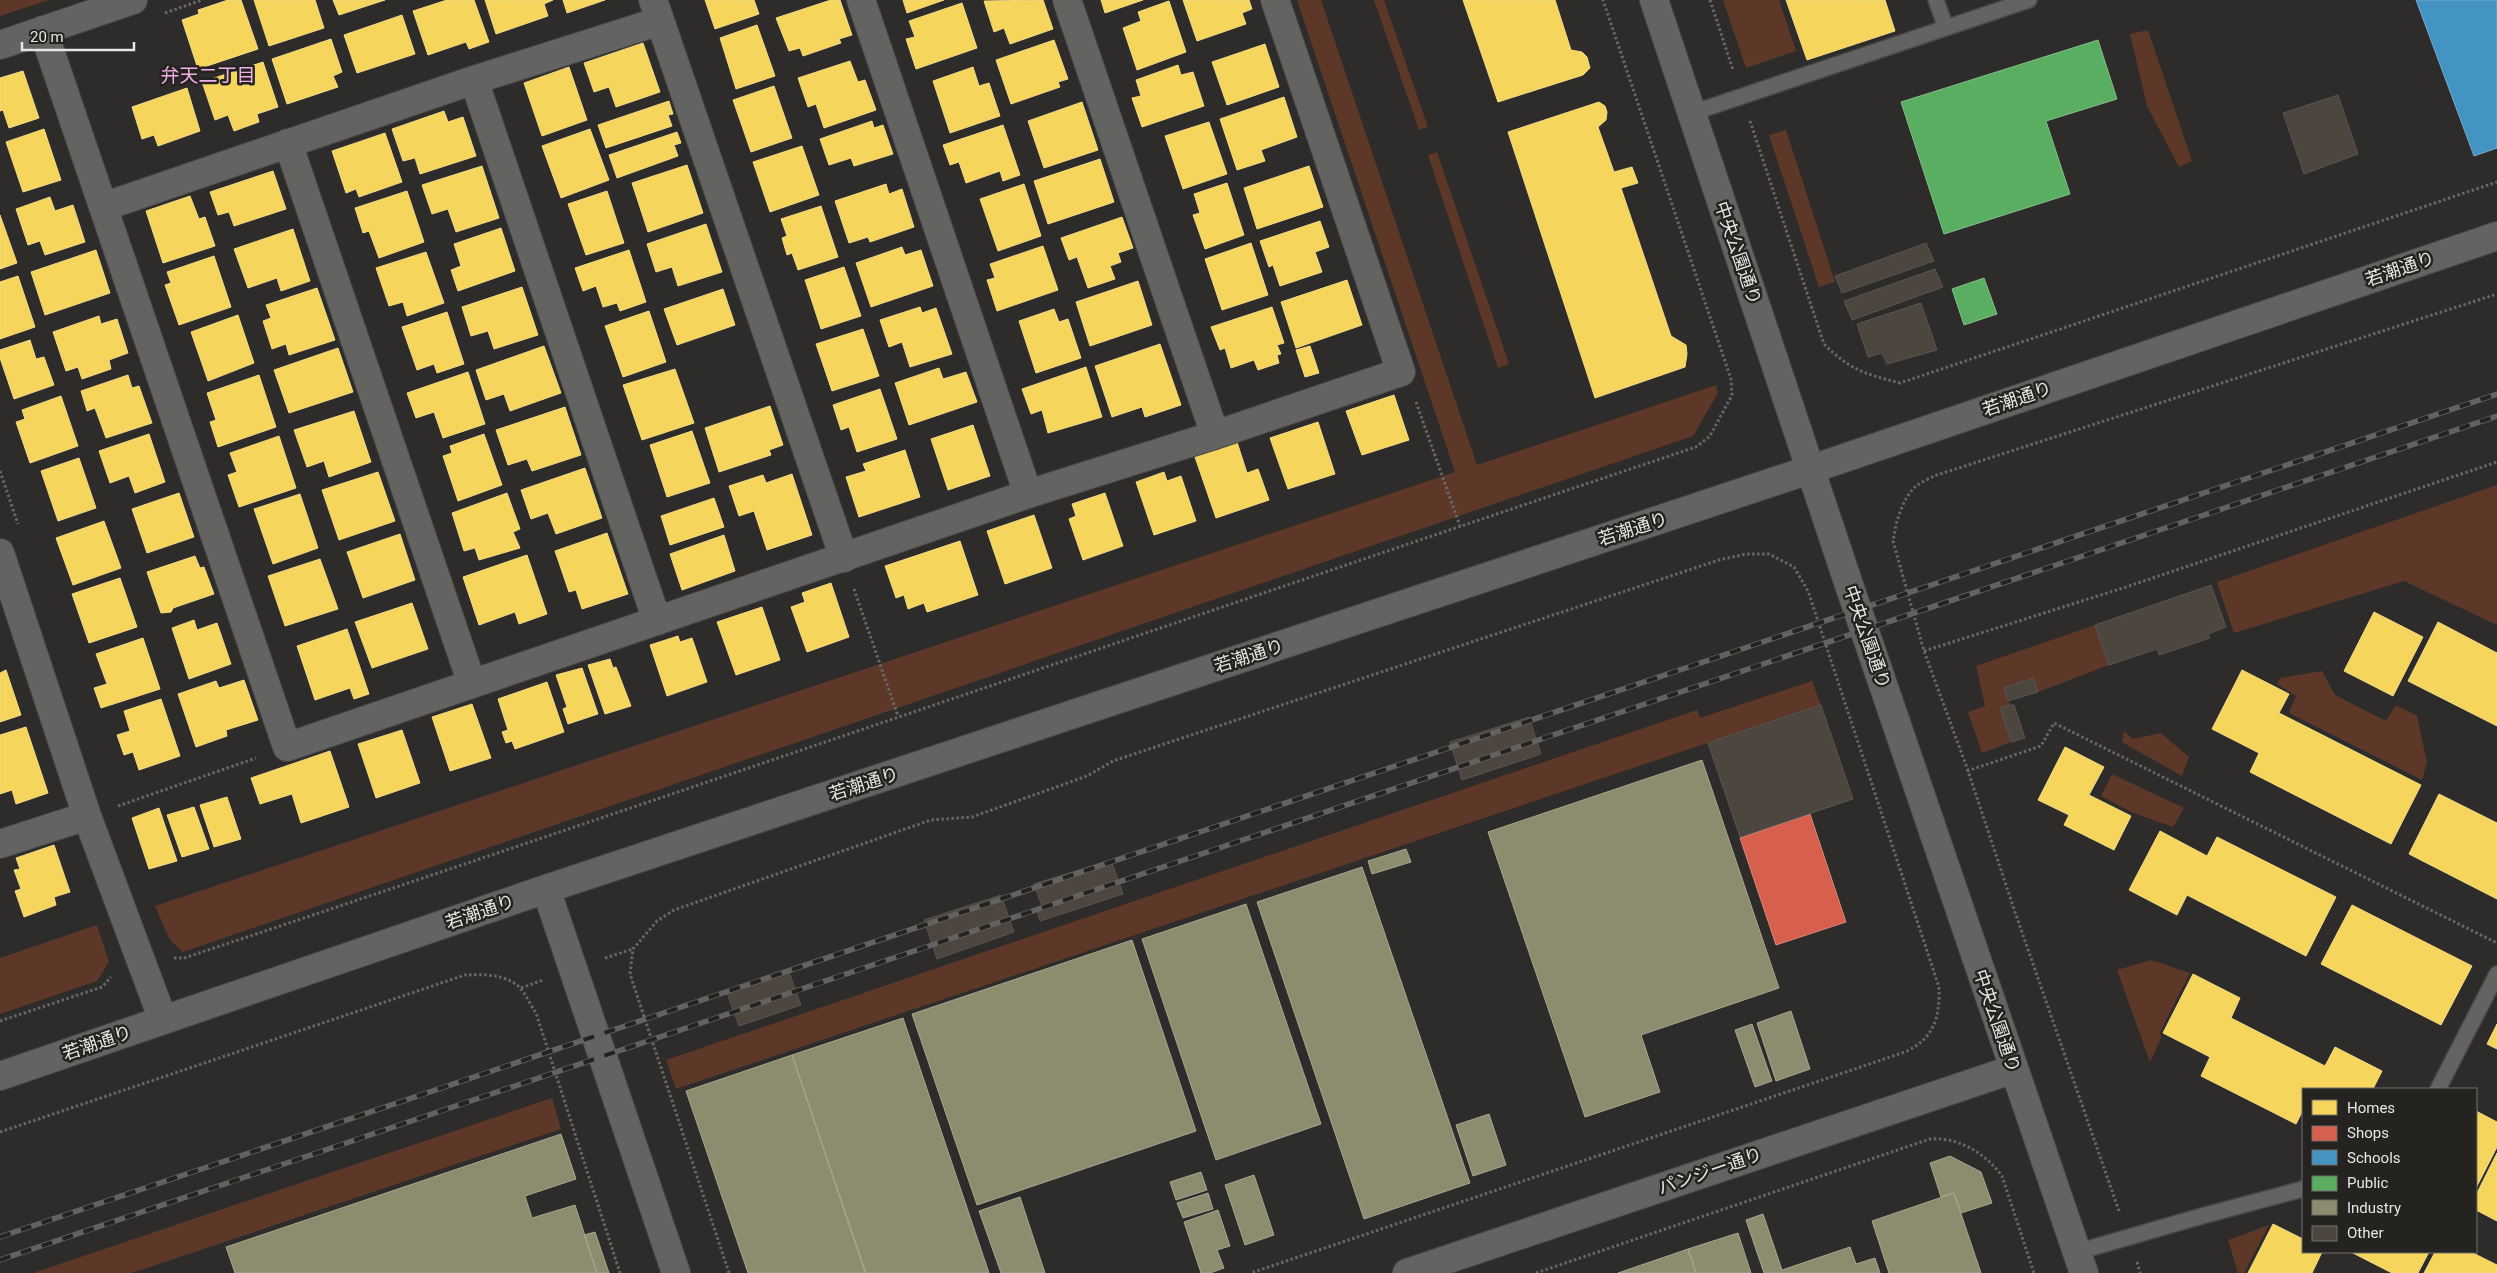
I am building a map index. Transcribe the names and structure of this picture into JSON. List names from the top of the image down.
{
  "streets": {
    "street": ["中央公園通り", "若潮通り", "パンジー通り"]
  },
  "crossings": [
    ["中央公園通り", "若潮通り"],
    ["中央公園通り", "パンジー通り"]
  ],
  "districts": ["弁天二丁目"],
  "legend": [
    "Homes",
    "Shops",
    "Schools",
    "Public",
    "Industry",
    "Other"
  ],
  "scale_bar": "20 m"
}
